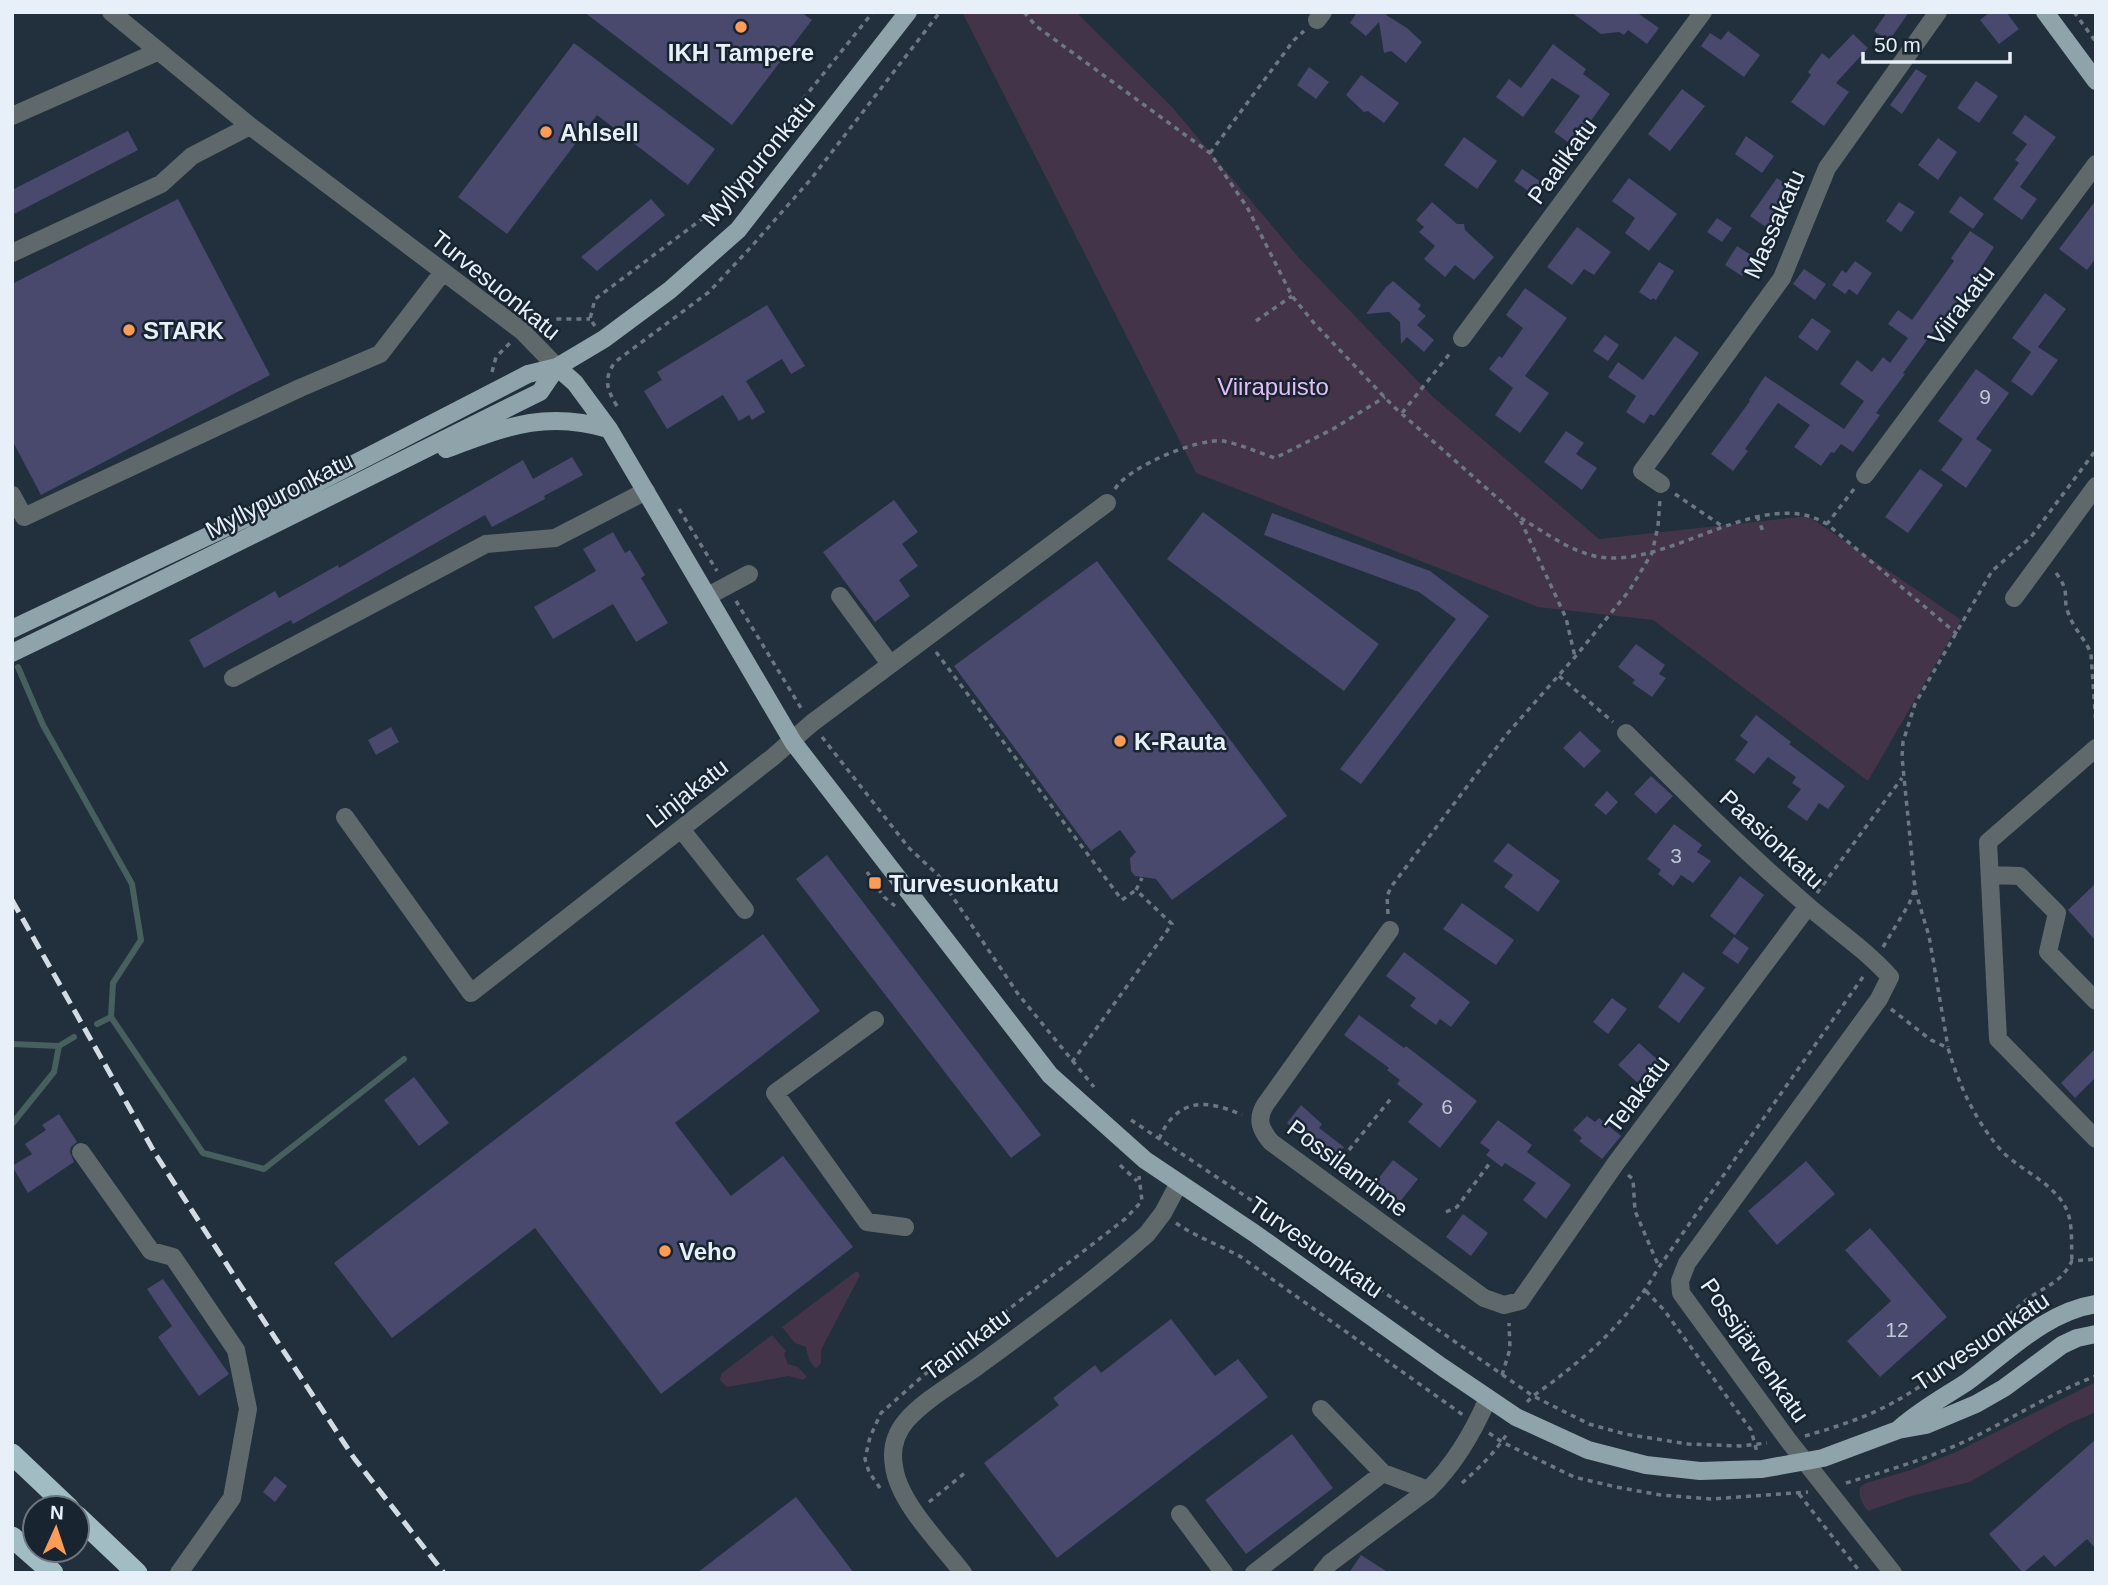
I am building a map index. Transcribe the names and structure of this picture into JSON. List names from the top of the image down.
{
  "streets": {
    "main road": ["Myllypuronkatu", "Turvesuonkatu"],
    "street": [
      "Paalikatu",
      "Massakatu",
      "Viirakatu",
      "Linjakatu",
      "Paasionkatu",
      "Telakatu",
      "Possilanrinne",
      "Taninkatu",
      "Possijärvenkatu"
    ]
  },
  "crossings": [
    ["Myllypuronkatu", "Turvesuonkatu"],
    ["Turvesuonkatu", "Linjakatu"],
    ["Turvesuonkatu", "Taninkatu"],
    ["Turvesuonkatu", "Possijärvenkatu"],
    ["Paasionkatu", "Telakatu"],
    ["Paasionkatu", "Possijärvenkatu"],
    ["Telakatu", "Possilanrinne"]
  ],
  "parks": ["Viirapuisto"],
  "places": {
    "other": [
      "IKH Tampere",
      "Ahlsell",
      "STARK",
      "K-Rauta",
      "Veho"
    ],
    "transit": ["Turvesuonkatu"]
  },
  "house_numbers": [
    "9",
    "3",
    "6",
    "12"
  ],
  "scale_bar": "50 m",
  "north": "top"
}
